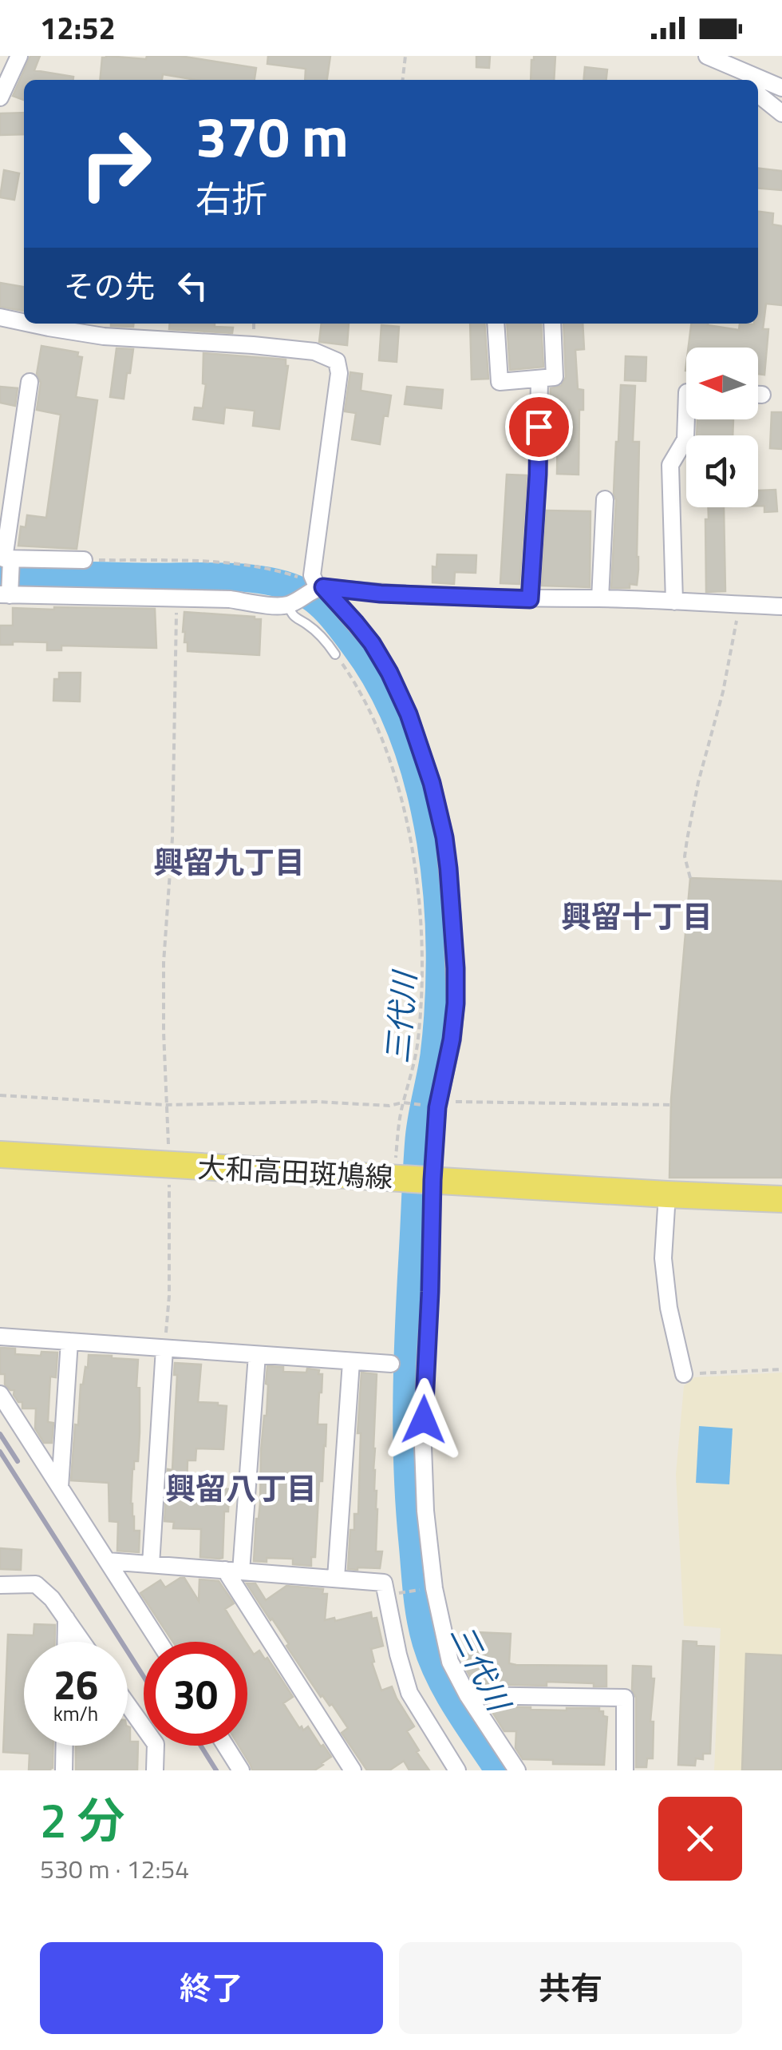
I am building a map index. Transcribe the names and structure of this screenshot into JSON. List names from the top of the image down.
{
  "streets": {
    "main road": ["大和高田斑鳩線"]
  },
  "districts": ["興留九丁目", "興留十丁目", "興留八丁目"],
  "water": ["三代川"],
  "north": "left",
  "page": {
    "status": "12:52",
    "turn": ["370 m", "右折"],
    "then": "その先",
    "speed": "26 km/h",
    "limit": "30",
    "heading": ["2 分", "530 m · 12:54"],
    "buttons": ["終了", "共有"]
  }
}
